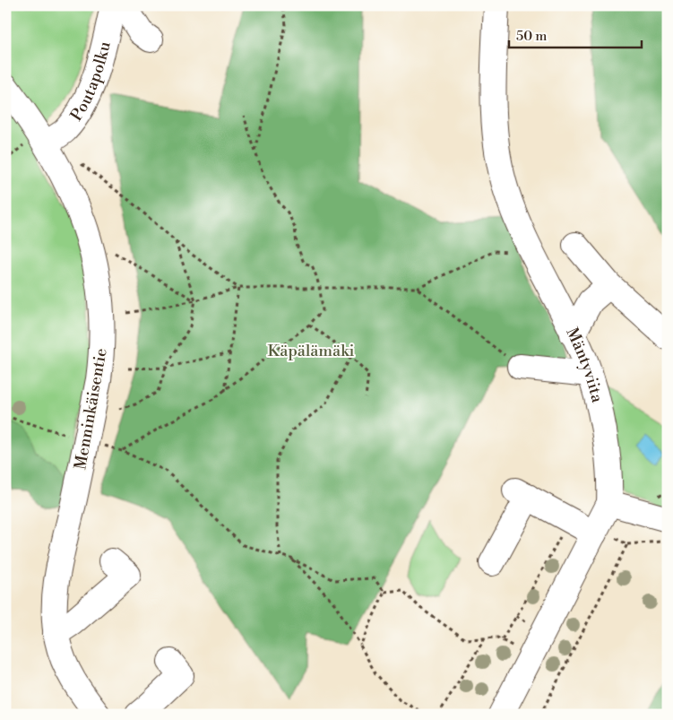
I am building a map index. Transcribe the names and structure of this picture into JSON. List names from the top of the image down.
{
  "streets": {
    "street": ["Poutapolku", "Mäntyviita", "Menninkäisentie"]
  },
  "crossings": [
    ["Poutapolku", "Menninkäisentie"]
  ],
  "parks": ["Käpälämäki"],
  "scale_bar": "50 m"
}
